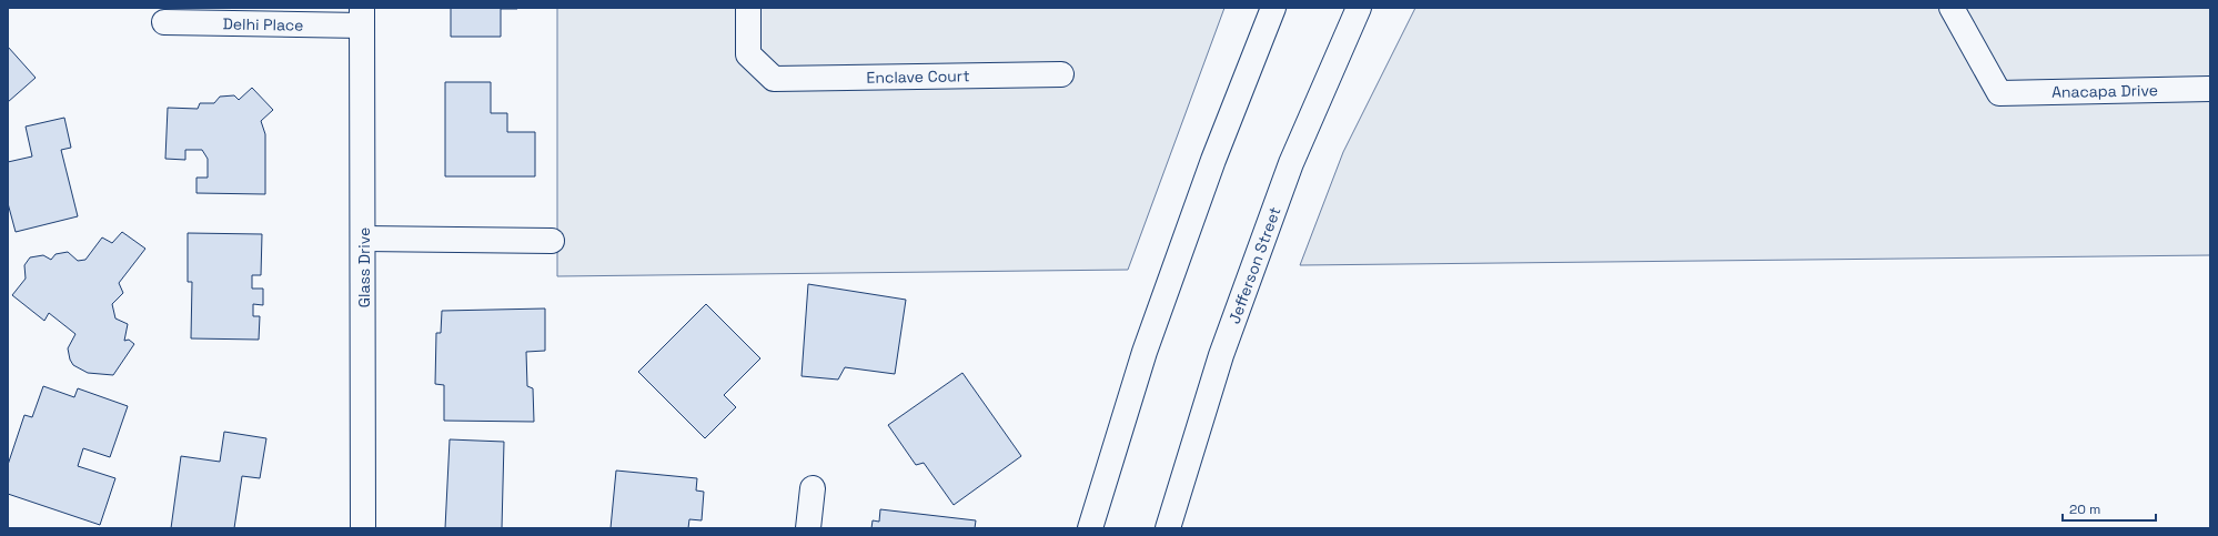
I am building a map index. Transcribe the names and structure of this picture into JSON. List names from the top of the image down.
{
  "streets": {
    "street": [
      "Delhi Place",
      "Enclave Court",
      "Anacapa Drive",
      "Jefferson Street",
      "Glass Drive"
    ]
  },
  "crossings": [
    ["Delhi Place", "Glass Drive"]
  ],
  "scale_bar": "20 m"
}
